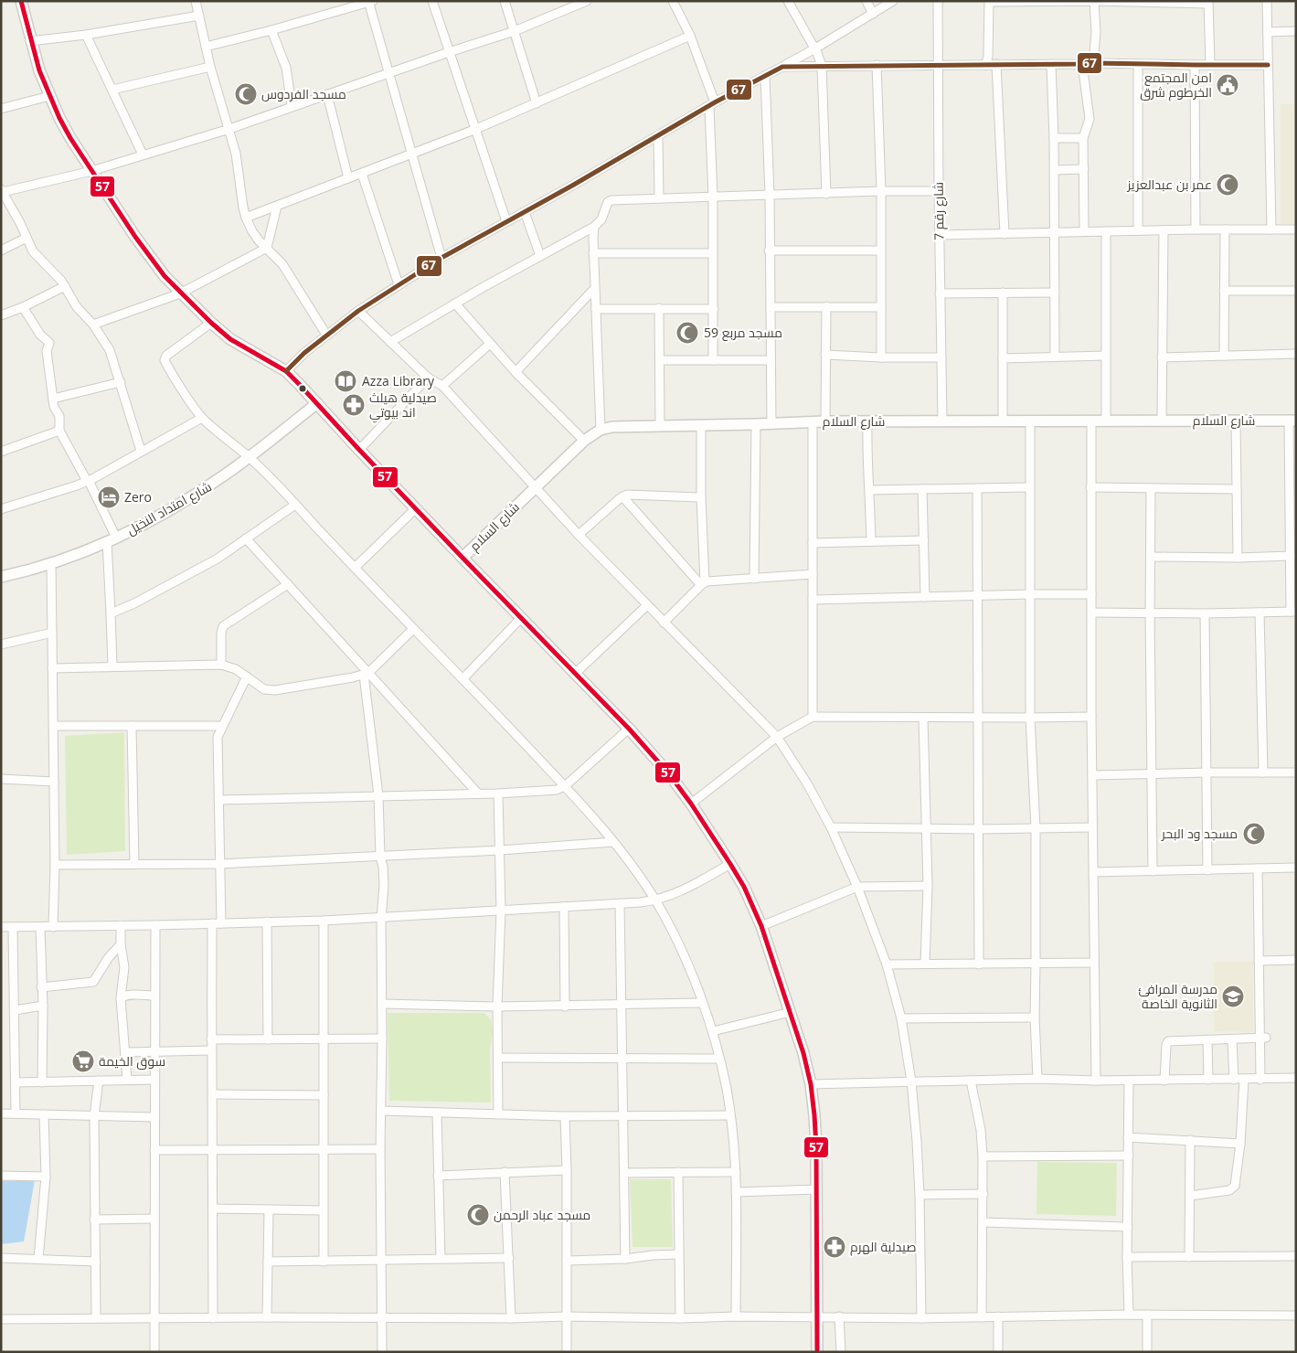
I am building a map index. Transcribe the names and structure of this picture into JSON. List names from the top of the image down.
{
  "streets": {
    "street": ["شارع رقم 7", "شارع السلام", "شارع امتداد النخيل"]
  },
  "crossings": [
    ["شارع رقم 7", "شارع السلام"]
  ],
  "places": {
    "public building": ["امن المجتمع الخرطوم شرق"],
    "mosque": [
      "مسجد الفردوس",
      "عمر بن عبدالعزيز",
      "مسجد مربع 59",
      "مسجد ود البحر",
      "مسجد عباد الرحمن"
    ],
    "library": ["Azza Library"],
    "pharmacy": ["صيدلية هيلث اند بيوتي", "صيدلية الهرم"],
    "hotel": ["Zero"],
    "school or university": ["مدرسة المرافئ الثانوية الخاصة"],
    "supermarket": ["سوق الخيمة"]
  },
  "lines": ["transit line 57", "transit line 67"]
}
